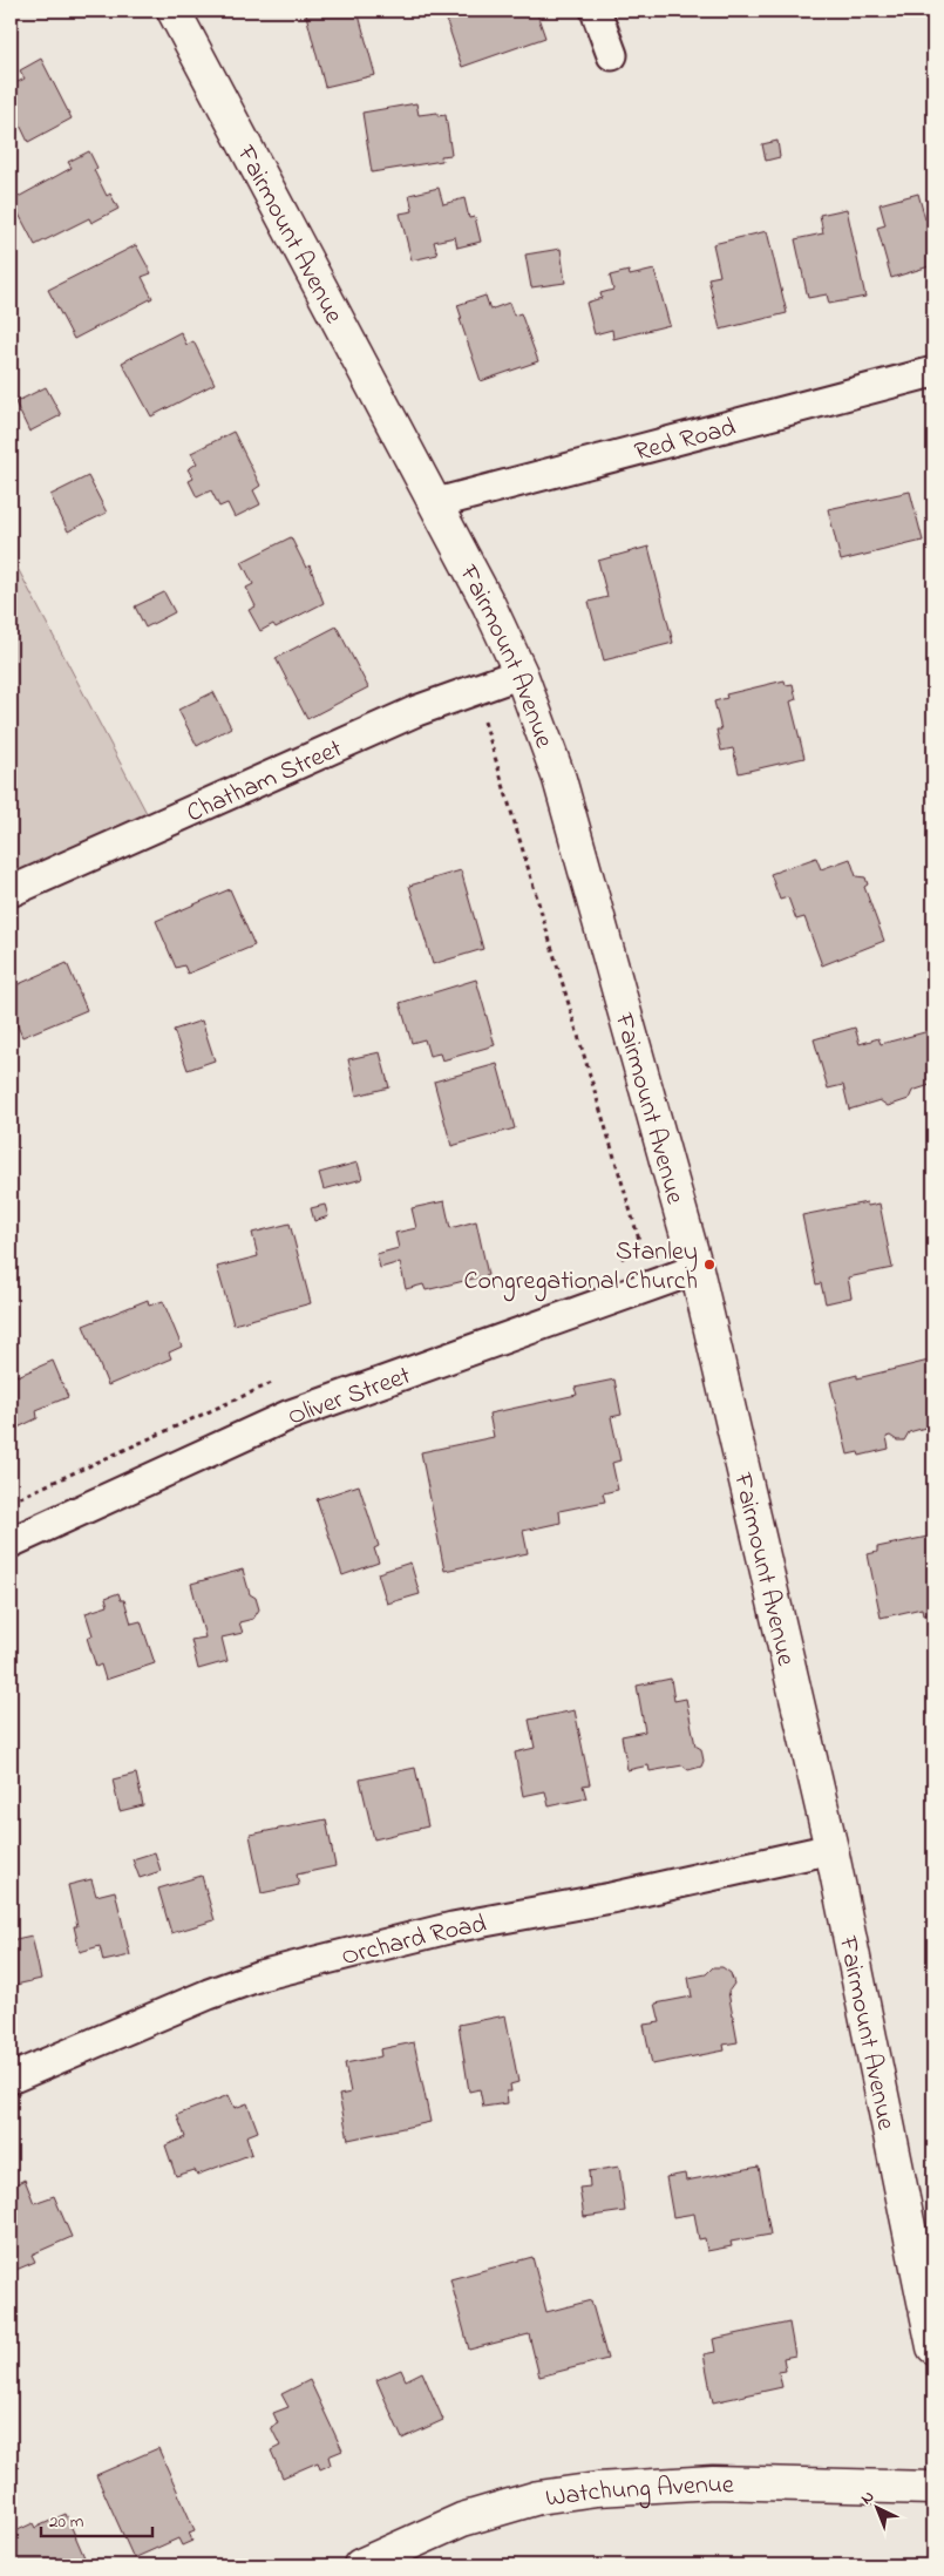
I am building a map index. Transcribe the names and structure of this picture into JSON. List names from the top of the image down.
{
  "streets": {
    "main road": ["Fairmount Avenue", "Watchung Avenue"],
    "street": [
      "Red Road",
      "Chatham Street",
      "Oliver Street",
      "Orchard Road"
    ]
  },
  "crossings": [
    ["Fairmount Avenue", "Red Road"],
    ["Fairmount Avenue", "Chatham Street"],
    ["Fairmount Avenue", "Oliver Street"],
    ["Fairmount Avenue", "Orchard Road"]
  ],
  "places": ["Stanley Congregational Church"],
  "scale_bar": "20 m",
  "north": "top left"
}
